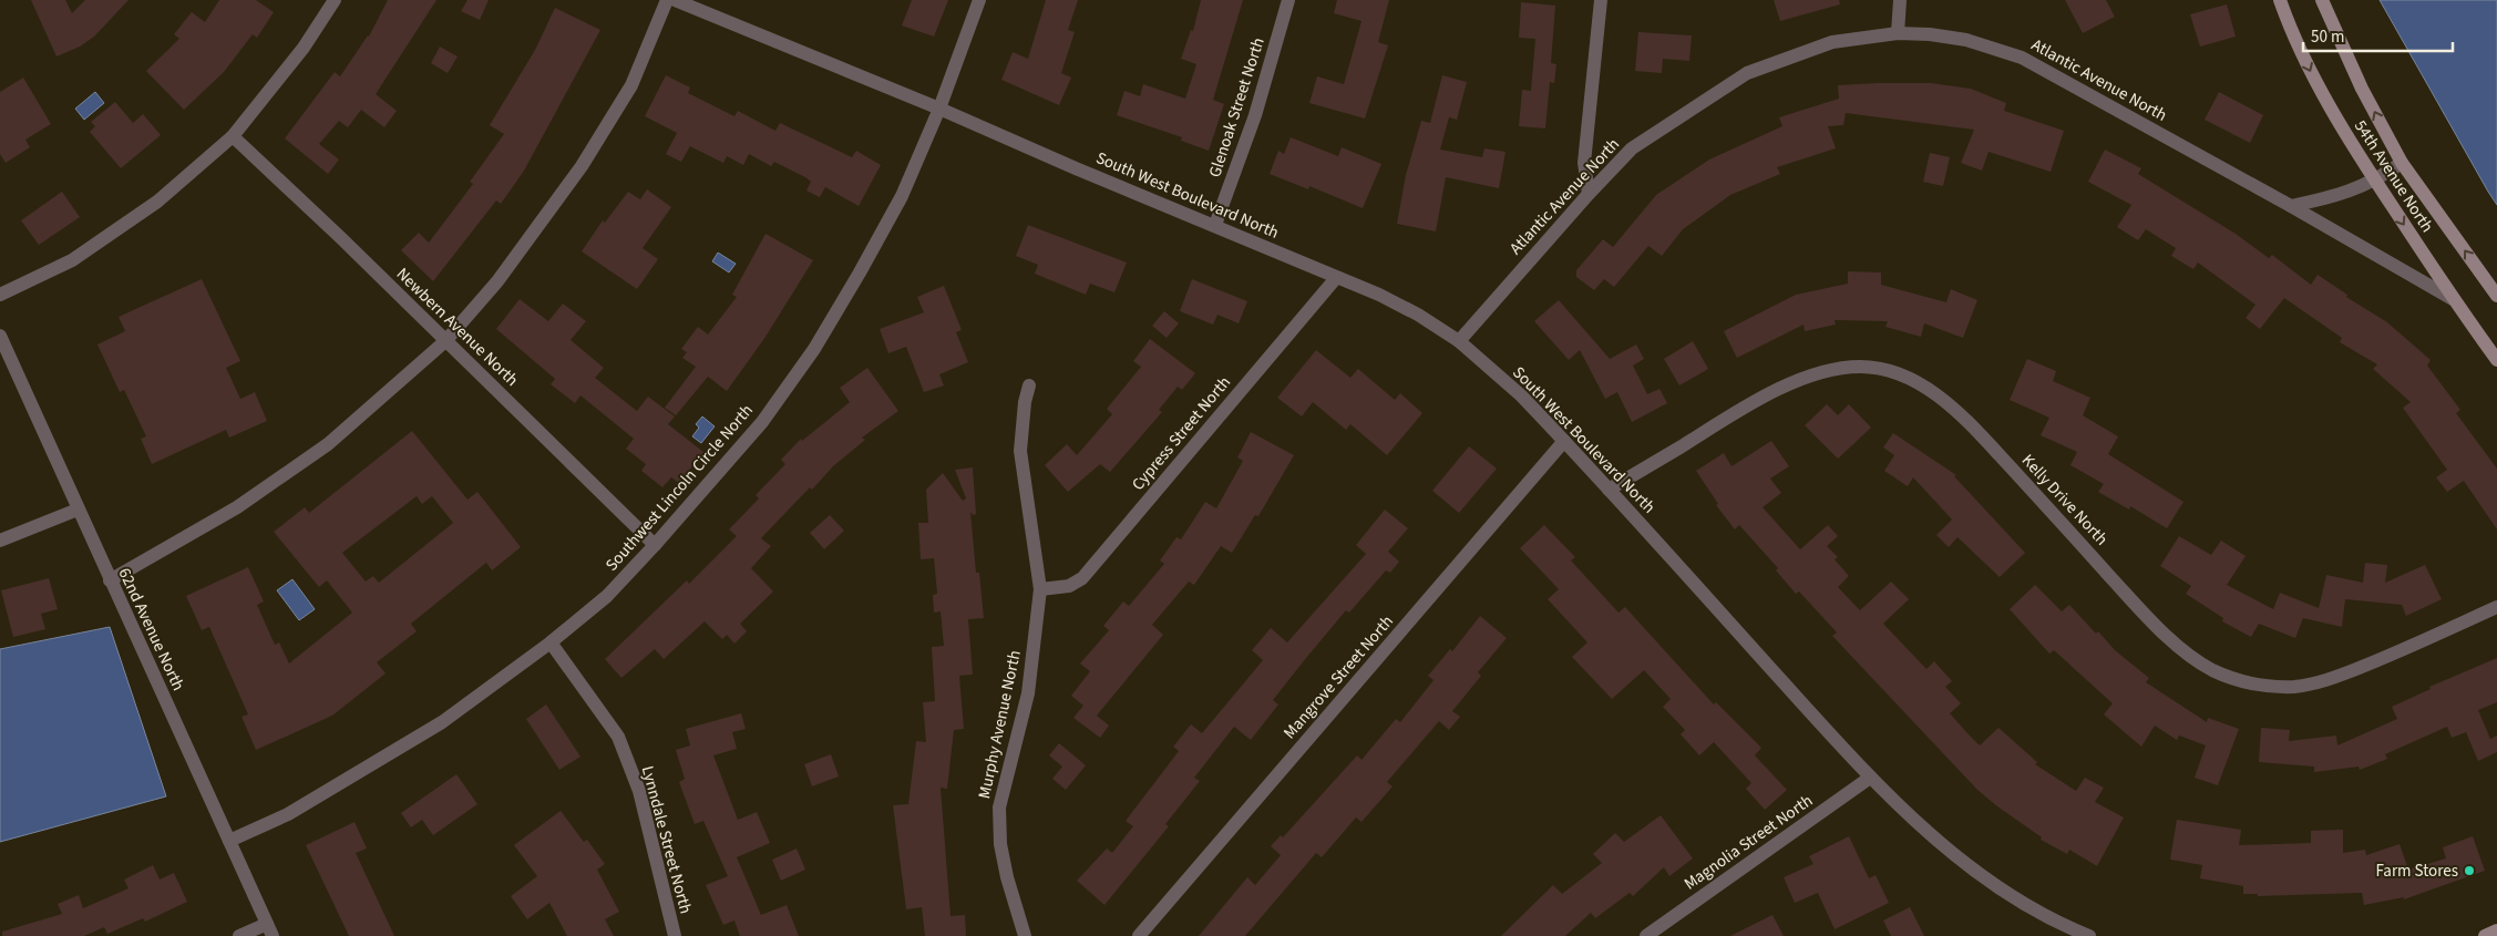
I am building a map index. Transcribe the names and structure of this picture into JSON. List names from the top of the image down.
{
  "streets": {
    "main road": ["54th Avenue North"],
    "street": [
      "Atlantic Avenue North",
      "Glenoak Street North",
      "South West Boulevard North",
      "Newbern Avenue North",
      "Cypress Street North",
      "Southwest Lincoln Circle North",
      "Kelly Drive North",
      "62nd Avenue North",
      "Mangrove Street North",
      "Murphy Avenue North",
      "Lynndale Street North",
      "Magnolia Street North"
    ]
  },
  "crossings": [
    ["Atlantic Avenue North", "54th Avenue North"],
    ["Atlantic Avenue North", "South West Boulevard North"],
    ["Glenoak Street North", "South West Boulevard North"],
    ["South West Boulevard North", "Cypress Street North"],
    ["South West Boulevard North", "Southwest Lincoln Circle North"],
    ["South West Boulevard North", "Kelly Drive North"],
    ["South West Boulevard North", "Mangrove Street North"],
    ["South West Boulevard North", "Magnolia Street North"],
    ["Newbern Avenue North", "Southwest Lincoln Circle North"],
    ["Cypress Street North", "Murphy Avenue North"],
    ["Southwest Lincoln Circle North", "62nd Avenue North"],
    ["Southwest Lincoln Circle North", "Lynndale Street North"]
  ],
  "places": ["Farm Stores"],
  "scale_bar": "50 m"
}
